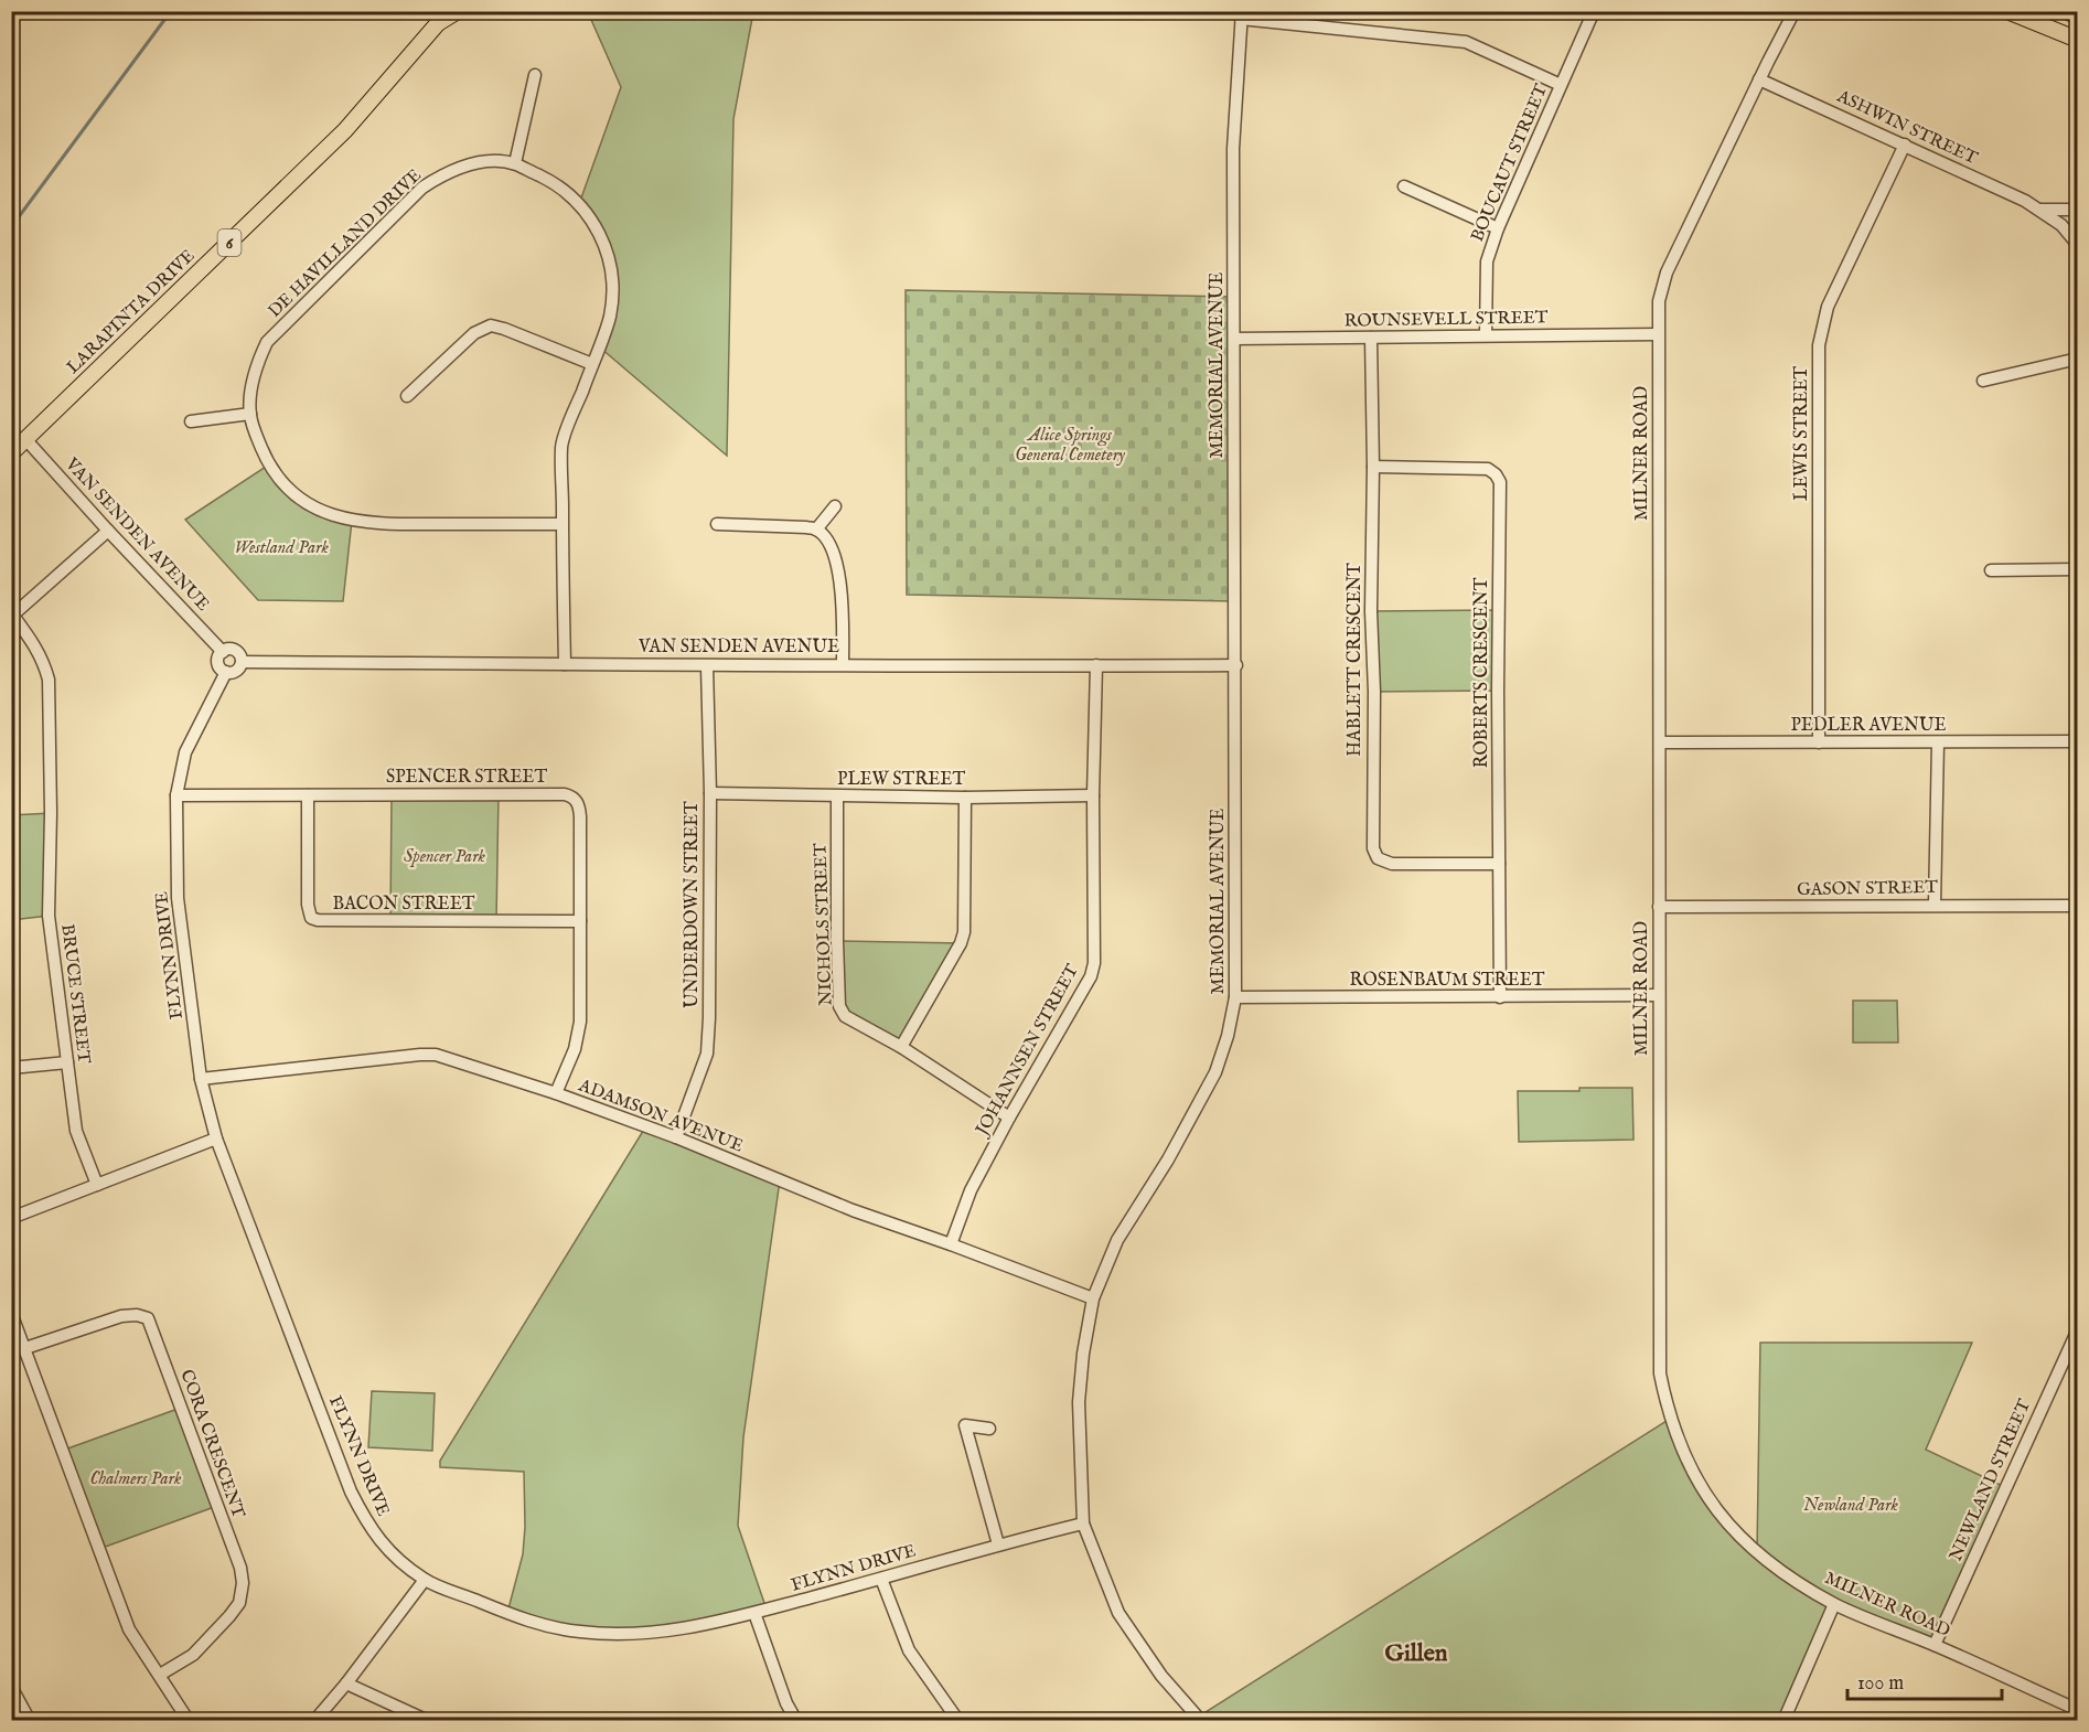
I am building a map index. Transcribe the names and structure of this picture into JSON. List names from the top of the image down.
{
  "streets": {
    "main road": ["6", "LARAPINTA DRIVE"],
    "street": [
      "ASHWIN STREET",
      "BOUCAUT STREET",
      "DE HAVILLAND DRIVE",
      "ROUNSEVELL STREET",
      "MEMORIAL AVENUE",
      "LEWIS STREET",
      "MILNER ROAD",
      "VAN SENDEN AVENUE",
      "HABLETT CRESCENT",
      "ROBERTS CRESCENT",
      "PEDLER AVENUE",
      "SPENCER STREET",
      "PLEW STREET",
      "GASON STREET",
      "BACON STREET",
      "UNDERDOWN STREET",
      "NICHOLS STREET",
      "FLYNN DRIVE",
      "ROSENBAUM STREET",
      "BRUCE STREET",
      "JOHANNSEN STREET",
      "ADAMSON AVENUE",
      "CORA CRESCENT",
      "NEWLAND STREET"
    ]
  },
  "crossings": [
    ["ASHWIN STREET", "LEWIS STREET"],
    ["ASHWIN STREET", "MILNER ROAD"],
    ["BOUCAUT STREET", "ROUNSEVELL STREET"],
    ["DE HAVILLAND DRIVE", "VAN SENDEN AVENUE"],
    ["LARAPINTA DRIVE", "VAN SENDEN AVENUE"],
    ["ROUNSEVELL STREET", "MEMORIAL AVENUE"],
    ["ROUNSEVELL STREET", "MILNER ROAD"],
    ["ROUNSEVELL STREET", "HABLETT CRESCENT"],
    ["MEMORIAL AVENUE", "VAN SENDEN AVENUE"],
    ["MEMORIAL AVENUE", "FLYNN DRIVE"],
    ["MEMORIAL AVENUE", "ROSENBAUM STREET"],
    ["MEMORIAL AVENUE", "ADAMSON AVENUE"],
    ["LEWIS STREET", "PEDLER AVENUE"],
    ["MILNER ROAD", "PEDLER AVENUE"],
    ["MILNER ROAD", "GASON STREET"],
    ["MILNER ROAD", "ROSENBAUM STREET"],
    ["MILNER ROAD", "NEWLAND STREET"],
    ["VAN SENDEN AVENUE", "UNDERDOWN STREET"],
    ["VAN SENDEN AVENUE", "FLYNN DRIVE"],
    ["VAN SENDEN AVENUE", "JOHANNSEN STREET"],
    ["HABLETT CRESCENT", "ROBERTS CRESCENT"],
    ["ROBERTS CRESCENT", "ROSENBAUM STREET"],
    ["SPENCER STREET", "BACON STREET"],
    ["SPENCER STREET", "FLYNN DRIVE"],
    ["SPENCER STREET", "ADAMSON AVENUE"],
    ["PLEW STREET", "UNDERDOWN STREET"],
    ["PLEW STREET", "NICHOLS STREET"],
    ["PLEW STREET", "JOHANNSEN STREET"],
    ["UNDERDOWN STREET", "ADAMSON AVENUE"],
    ["NICHOLS STREET", "JOHANNSEN STREET"],
    ["FLYNN DRIVE", "ADAMSON AVENUE"],
    ["JOHANNSEN STREET", "ADAMSON AVENUE"]
  ],
  "districts": ["Gillen"],
  "parks": [
    "Alice Springs General Cemetery",
    "Westland Park",
    "Spencer Park",
    "Chalmers Park",
    "Newland Park"
  ],
  "scale_bar": "100 m"
}
